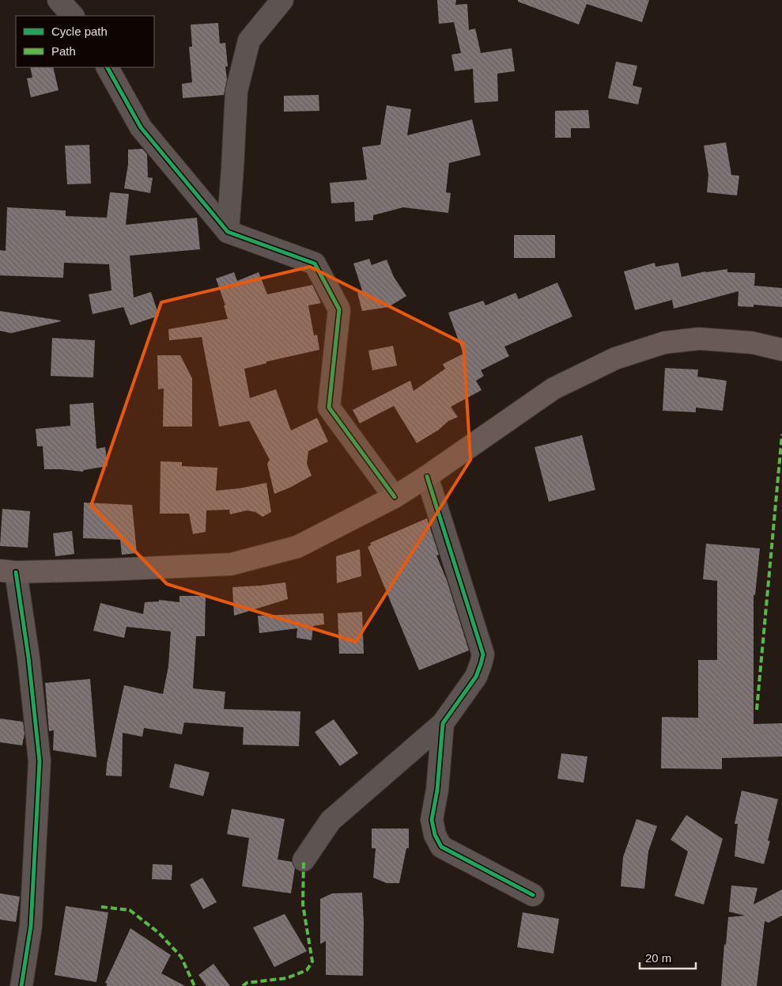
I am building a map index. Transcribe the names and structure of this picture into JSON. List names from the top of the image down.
{
  "legend": ["Cycle path", "Path"],
  "scale_bar": "20 m"
}
